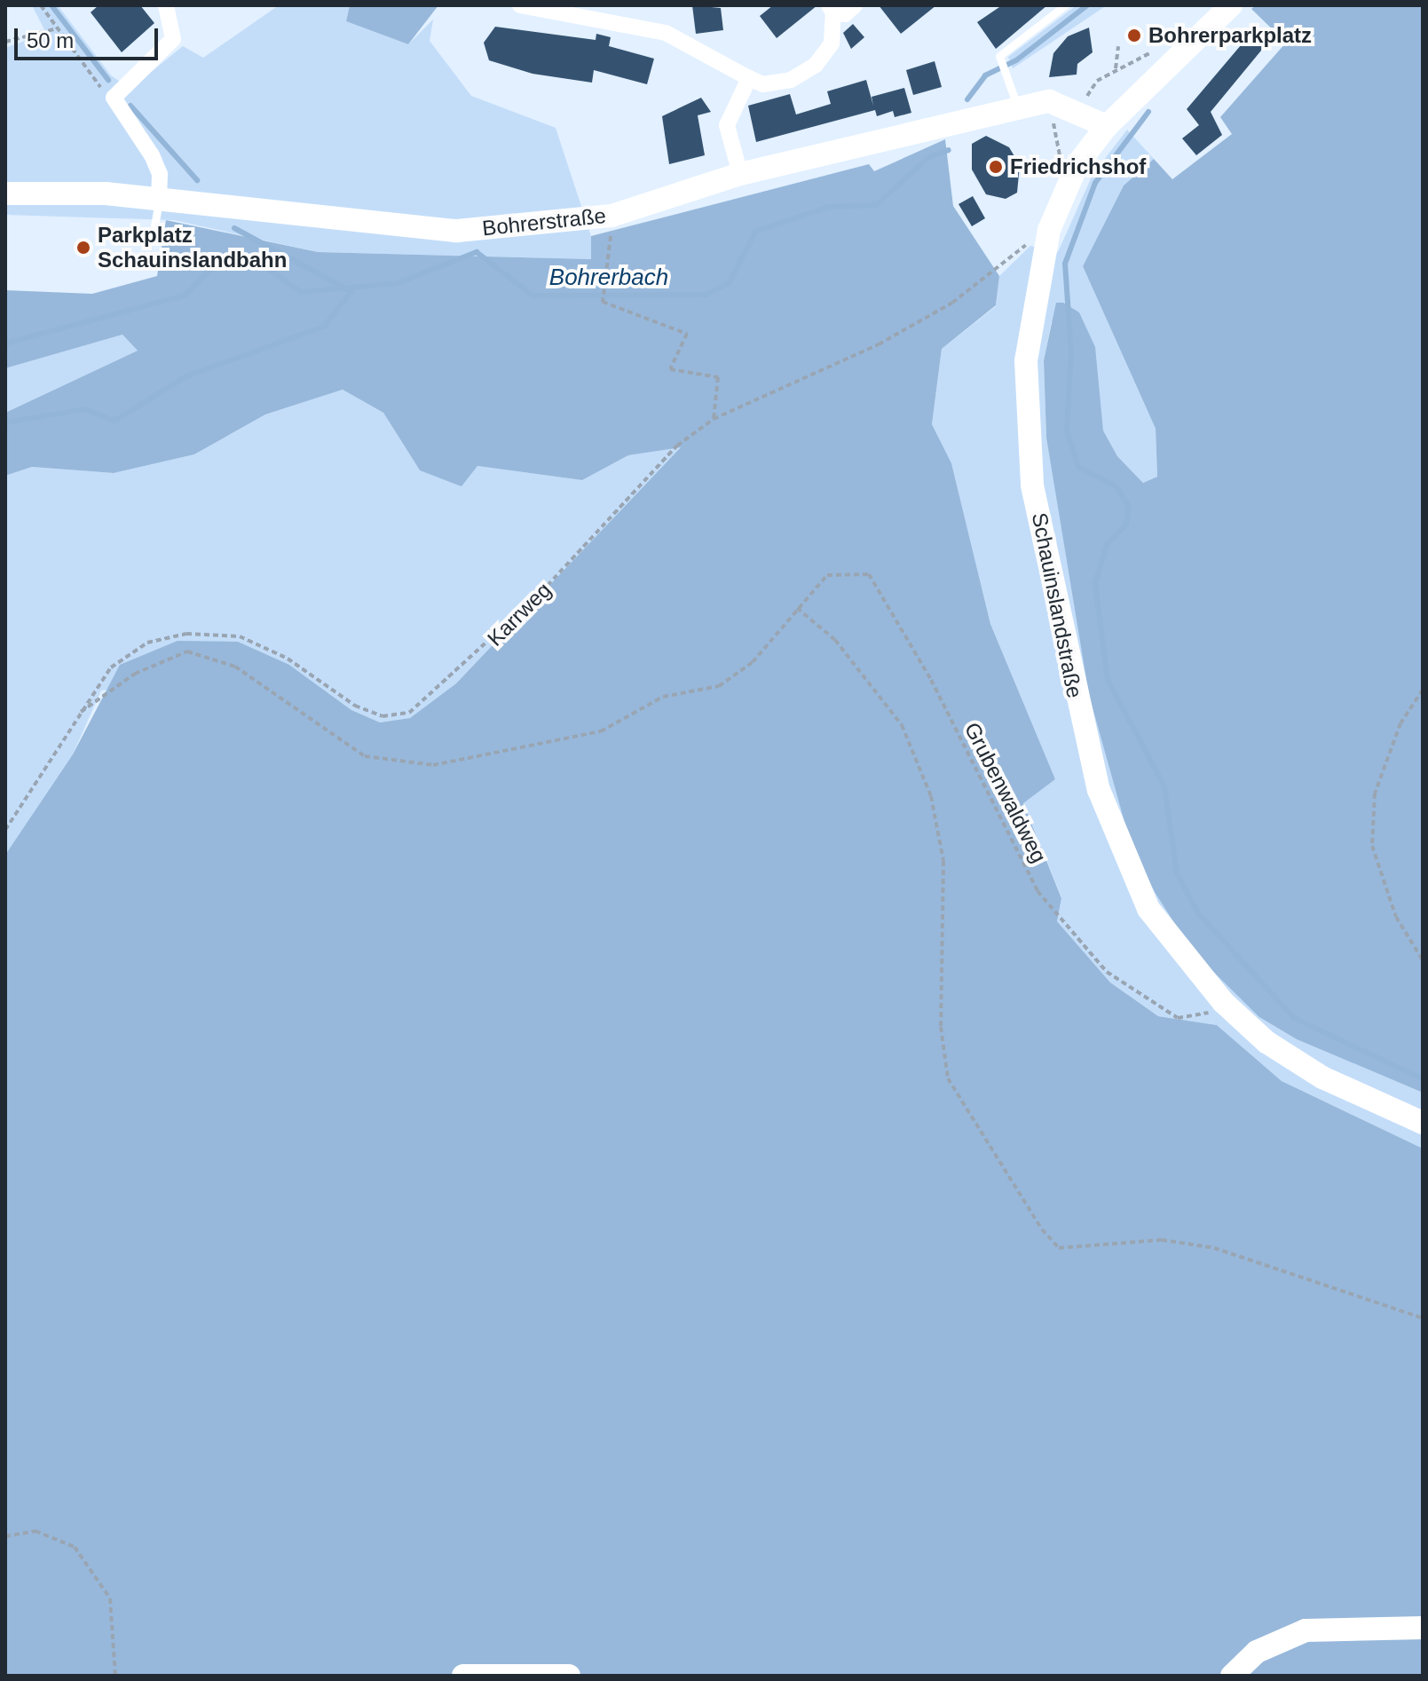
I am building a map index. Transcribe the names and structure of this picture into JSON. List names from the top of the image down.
{
  "streets": {
    "main road": ["Bohrerstraße", "Schauinslandstraße"],
    "path": ["Karrweg", "Grubenwaldweg"]
  },
  "crossings": [
    ["Bohrerstraße", "Schauinslandstraße"],
    ["Schauinslandstraße", "Karrweg"],
    ["Schauinslandstraße", "Grubenwaldweg"]
  ],
  "water": ["Bohrerbach"],
  "places": ["Bohrerparkplatz", "Friedrichshof", "Parkplatz Schauinslandbahn"],
  "scale_bar": "50 m"
}
